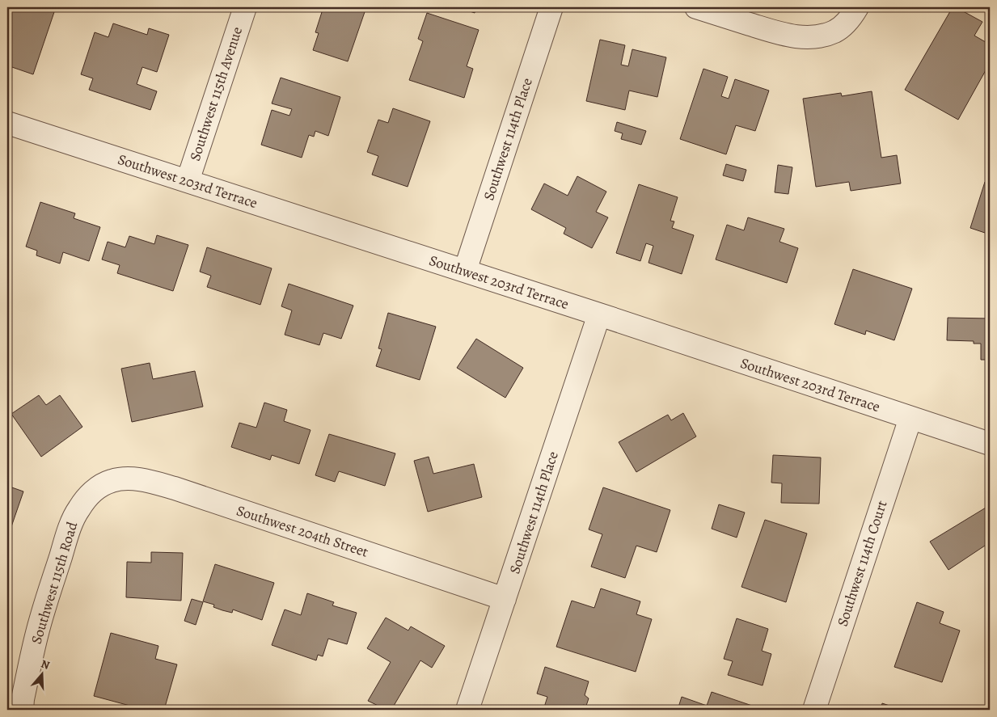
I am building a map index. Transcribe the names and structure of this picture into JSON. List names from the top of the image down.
{
  "streets": {
    "street": [
      "Southwest 115th Avenue",
      "Southwest 114th Place",
      "Southwest 203rd Terrace",
      "Southwest 204th Street",
      "Southwest 114th Court",
      "Southwest 115th Road"
    ]
  },
  "crossings": [
    ["Southwest 115th Avenue", "Southwest 203rd Terrace"],
    ["Southwest 114th Place", "Southwest 203rd Terrace"],
    ["Southwest 114th Place", "Southwest 204th Street"],
    ["Southwest 203rd Terrace", "Southwest 114th Court"],
    ["Southwest 204th Street", "Southwest 115th Road"]
  ],
  "north": "top"
}
